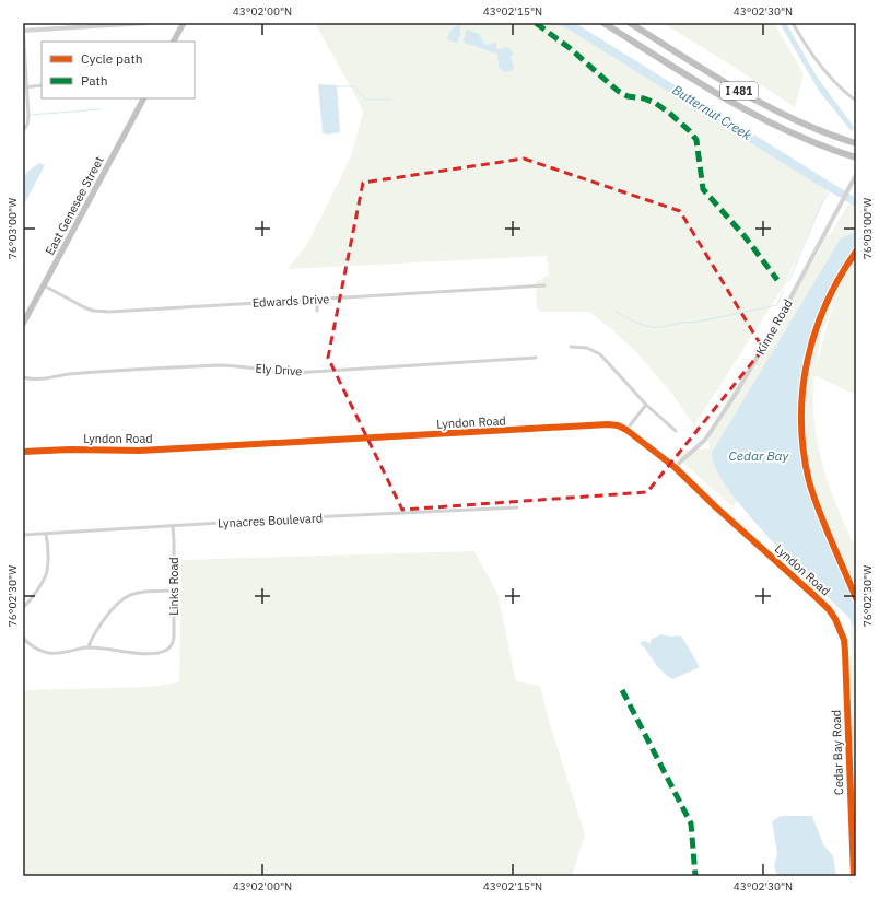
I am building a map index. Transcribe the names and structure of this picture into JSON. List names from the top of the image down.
{
  "streets": {
    "highway": ["I 481", "East Genesee Street"],
    "street": [
      "Edwards Drive",
      "Kinne Road",
      "Ely Drive",
      "Lyndon Road",
      "Lynacres Boulevard",
      "Links Road",
      "Cedar Bay Road"
    ]
  },
  "crossings": [
    ["East Genesee Street", "Edwards Drive"],
    ["Kinne Road", "Lyndon Road"],
    ["Lyndon Road", "Cedar Bay Road"],
    ["Lynacres Boulevard", "Links Road"]
  ],
  "water": ["Butternut Creek", "Cedar Bay"],
  "legend": ["Cycle path", "Path"],
  "coordinates": [
    "43°02'00\"N",
    "43°02'15\"N",
    "43°02'30\"N",
    "76°03'00\"W",
    "76°02'30\"W"
  ]
}
